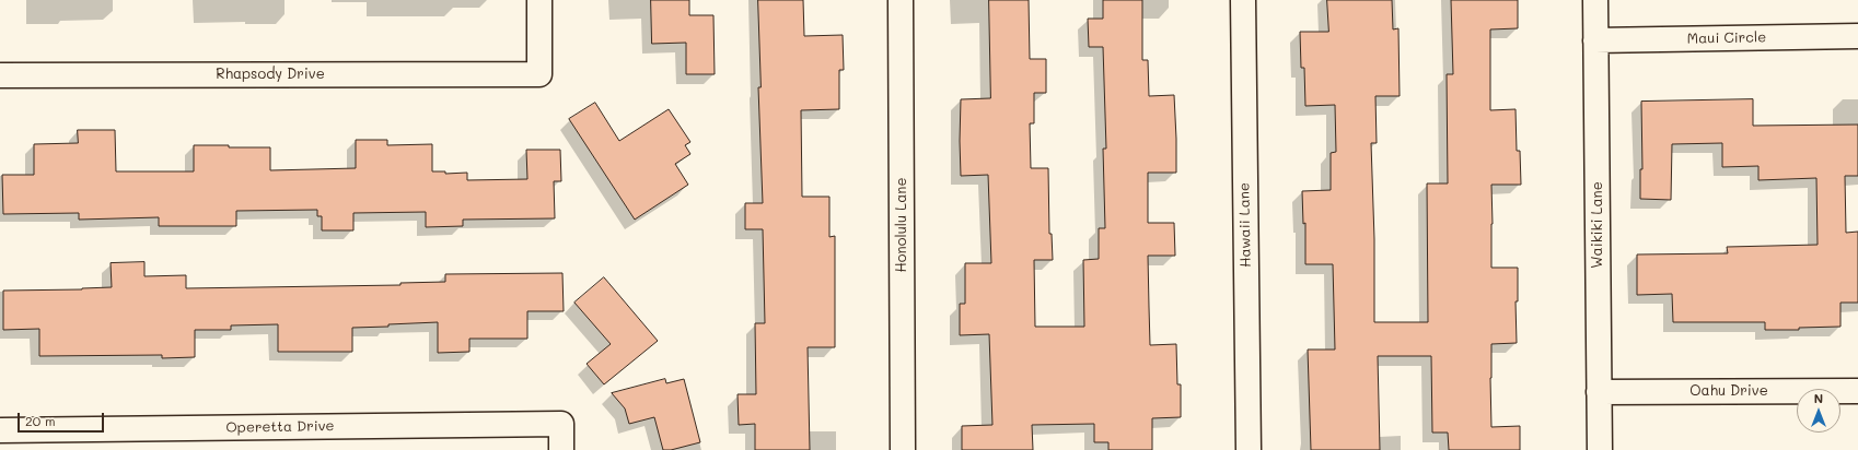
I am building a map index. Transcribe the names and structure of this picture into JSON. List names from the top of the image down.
{
  "streets": {
    "street": [
      "Maui Circle",
      "Rhapsody Drive",
      "Honolulu Lane",
      "Hawaii Lane",
      "Waikiki Lane",
      "Oahu Drive",
      "Operetta Drive"
    ]
  },
  "crossings": [
    ["Maui Circle", "Waikiki Lane"],
    ["Waikiki Lane", "Oahu Drive"]
  ],
  "scale_bar": "20 m",
  "north": "top"
}
